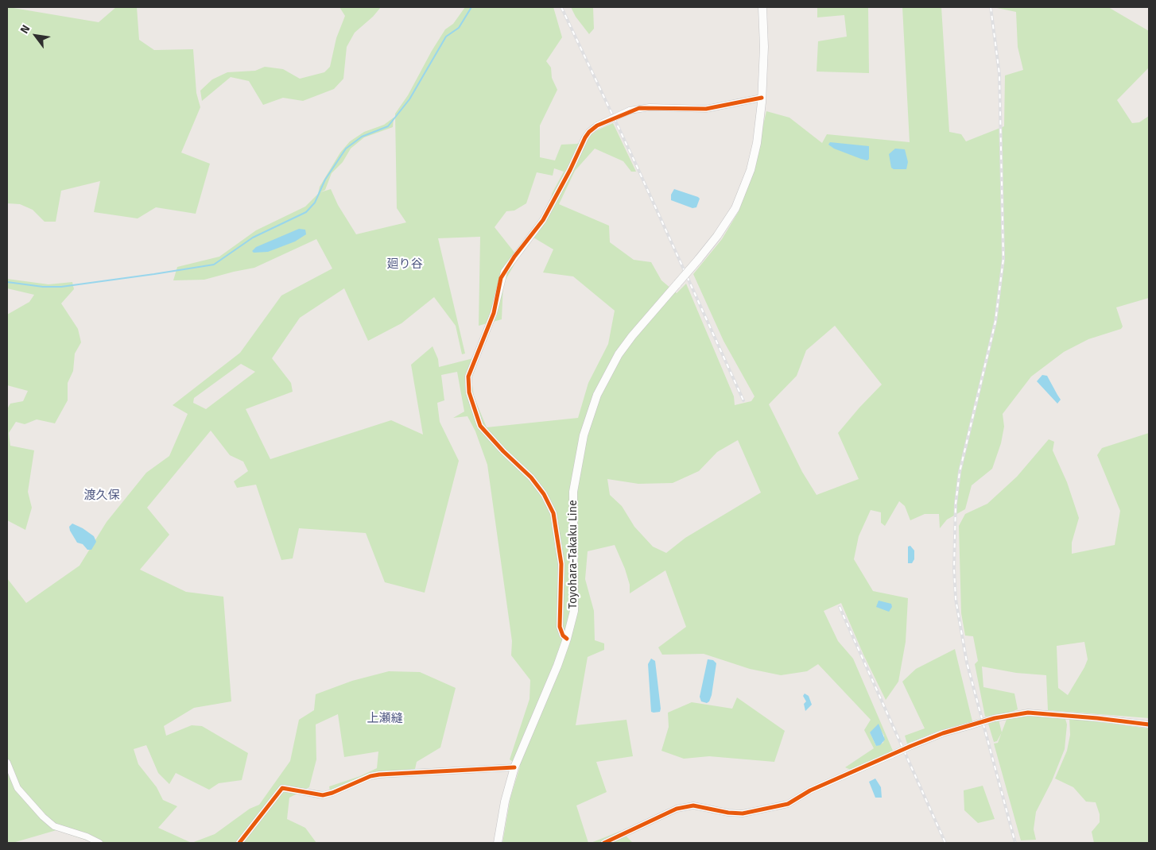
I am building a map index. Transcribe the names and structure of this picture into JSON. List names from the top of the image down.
{
  "streets": {
    "main road": ["Toyohara-Takaku Line"]
  },
  "districts": ["廻り谷", "渡久保", "上瀬縫"],
  "north": "top left"
}
